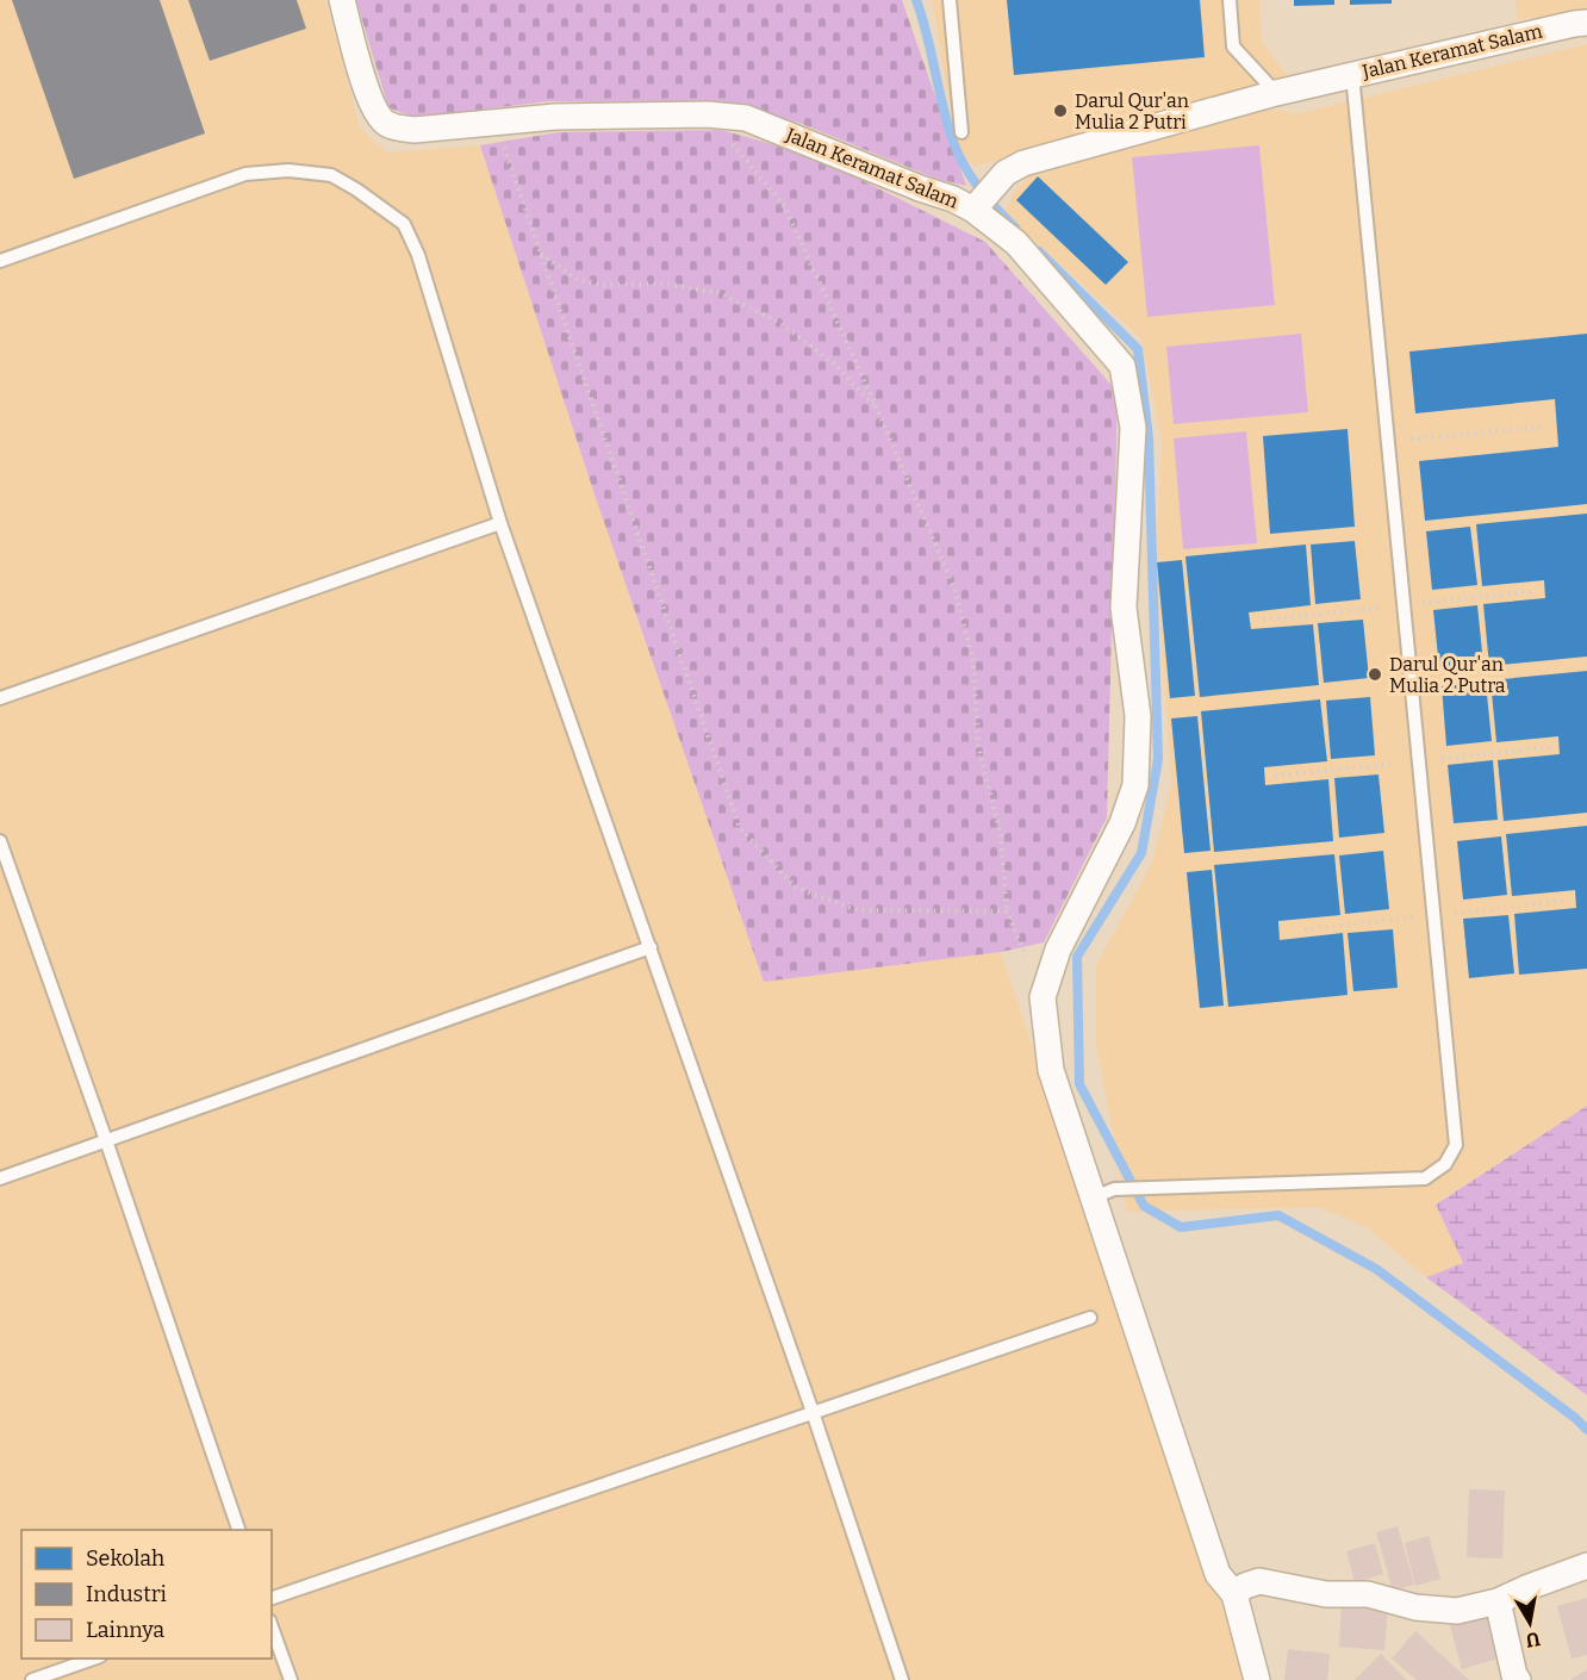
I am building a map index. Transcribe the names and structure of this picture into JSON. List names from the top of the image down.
{
  "streets": {
    "street": ["Jalan Keramat Salam"]
  },
  "places": ["Darul Qur'an Mulia 2 Putri", "Darul Qur'an Mulia 2 Putra"],
  "legend": ["Sekolah", "Industri", "Lainnya"],
  "north": "bottom"
}
